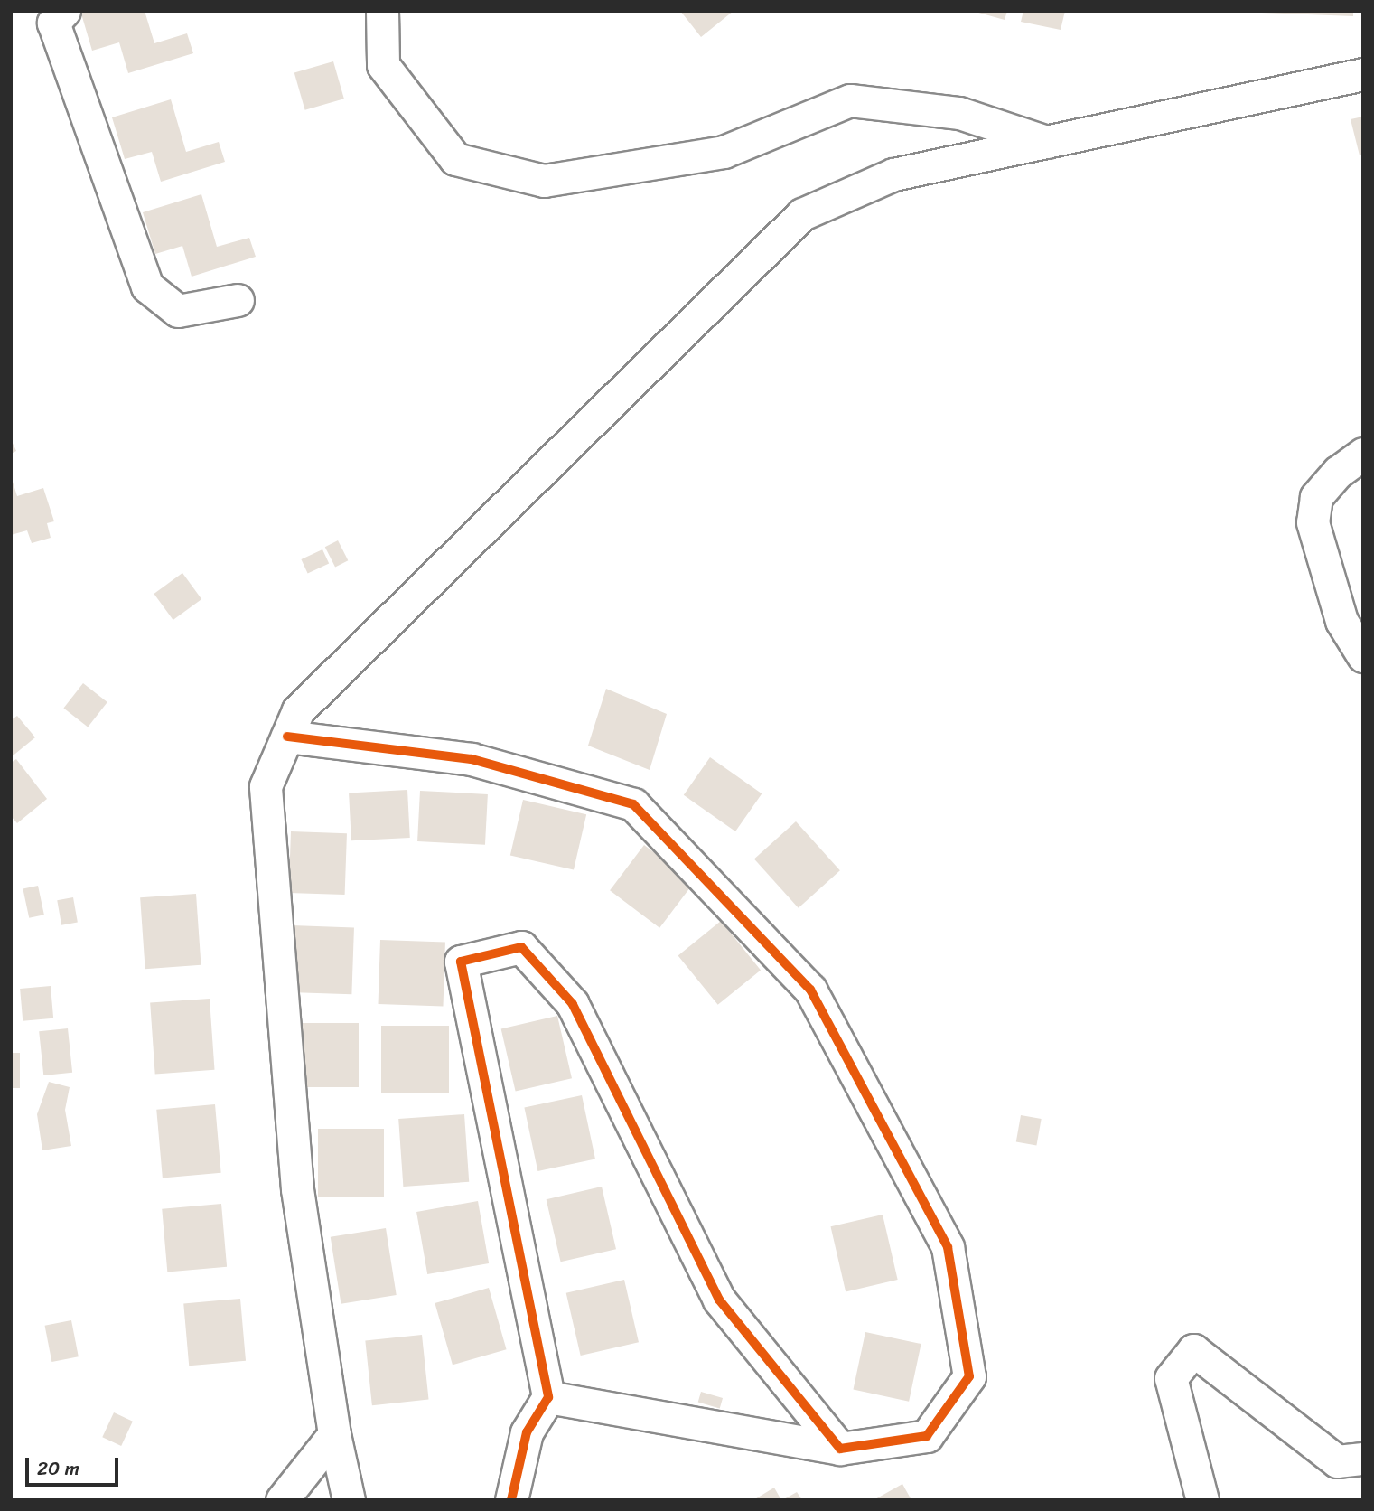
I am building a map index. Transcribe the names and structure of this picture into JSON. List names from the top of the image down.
{
  "scale_bar": "20 m"
}
